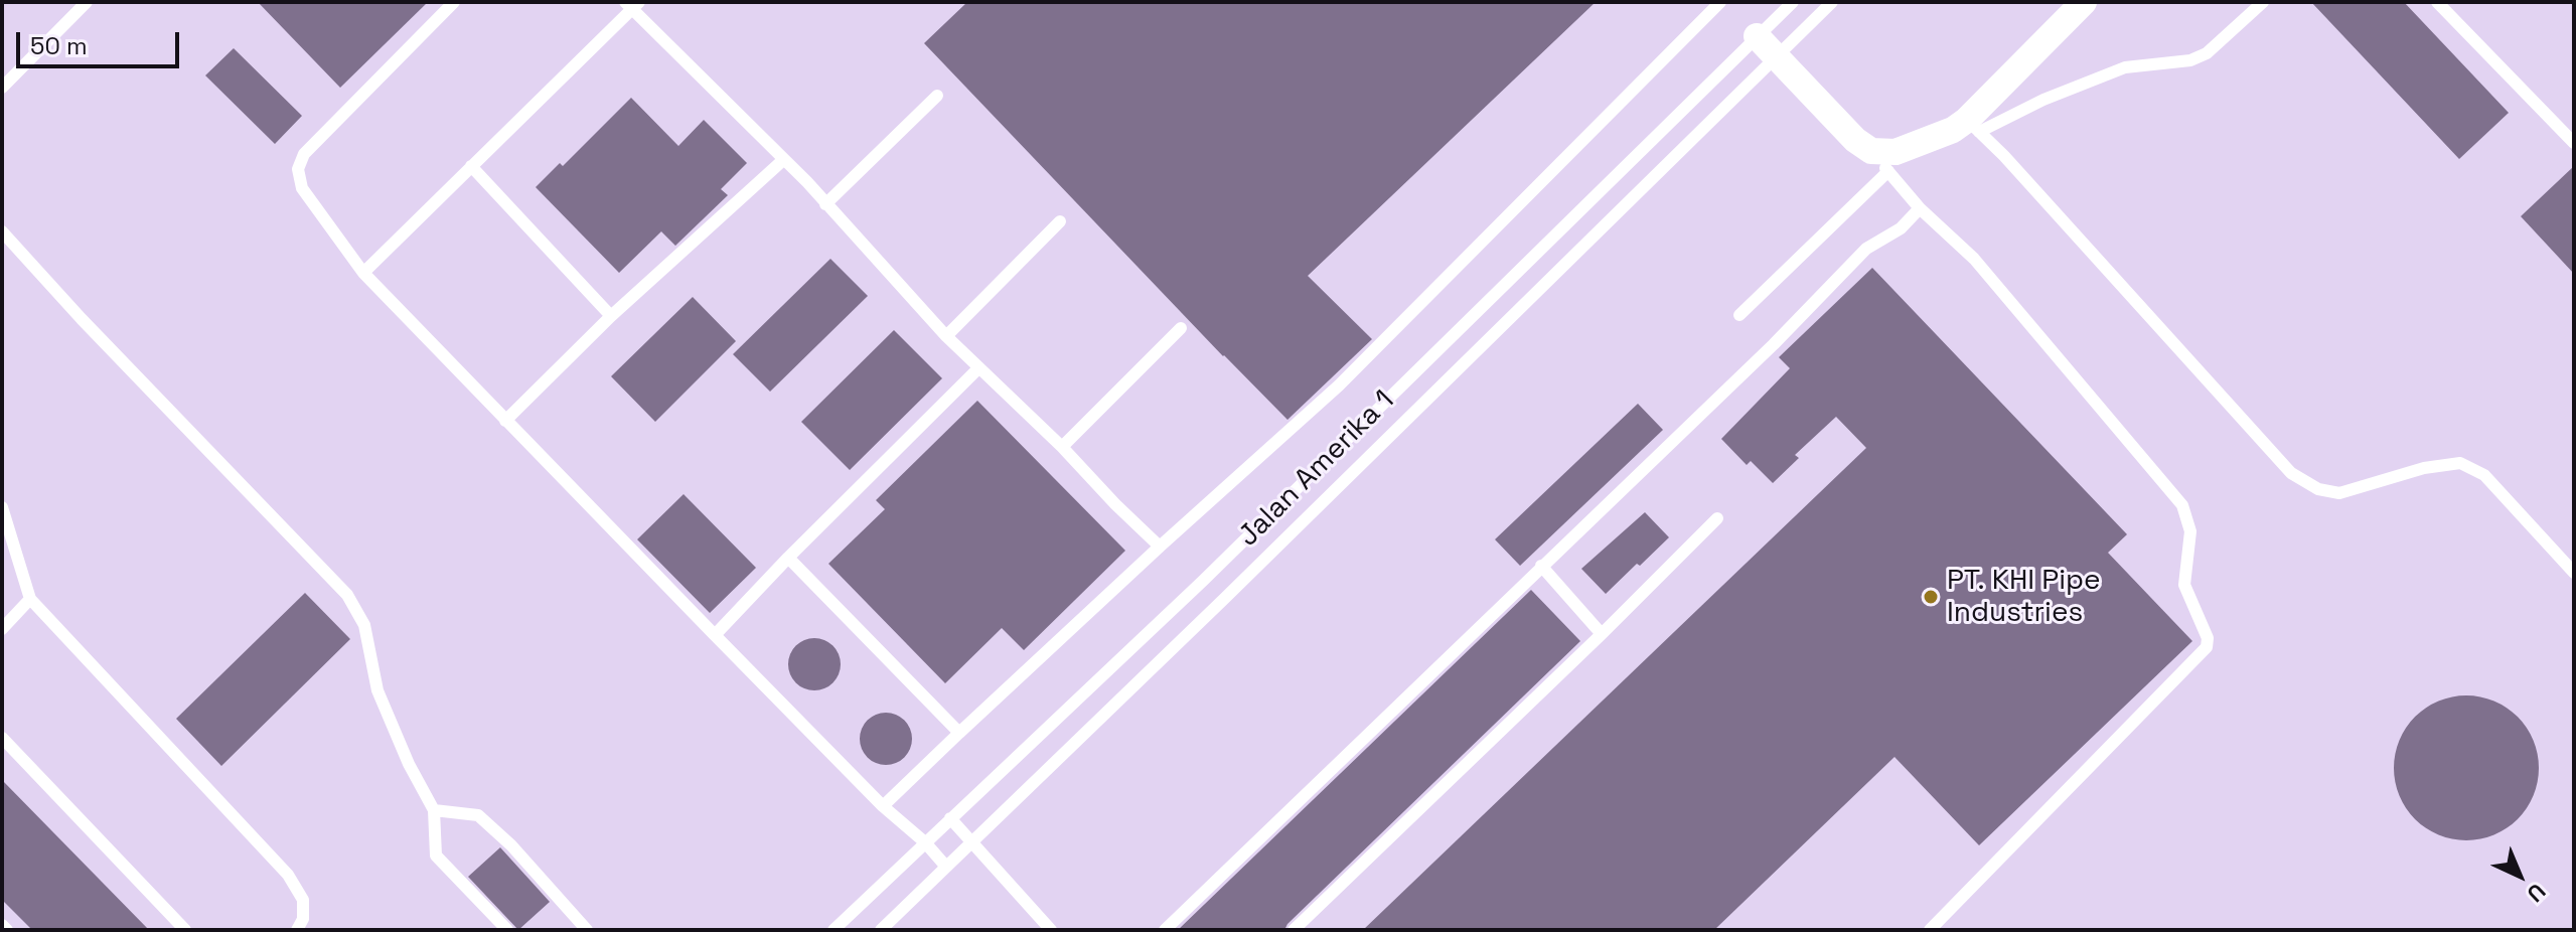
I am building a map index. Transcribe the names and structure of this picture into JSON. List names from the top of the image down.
{
  "streets": {
    "lane": ["Jalan Amerika 1"]
  },
  "places": ["PT. KHI Pipe Industries"],
  "scale_bar": "50 m",
  "north": "bottom right"
}
